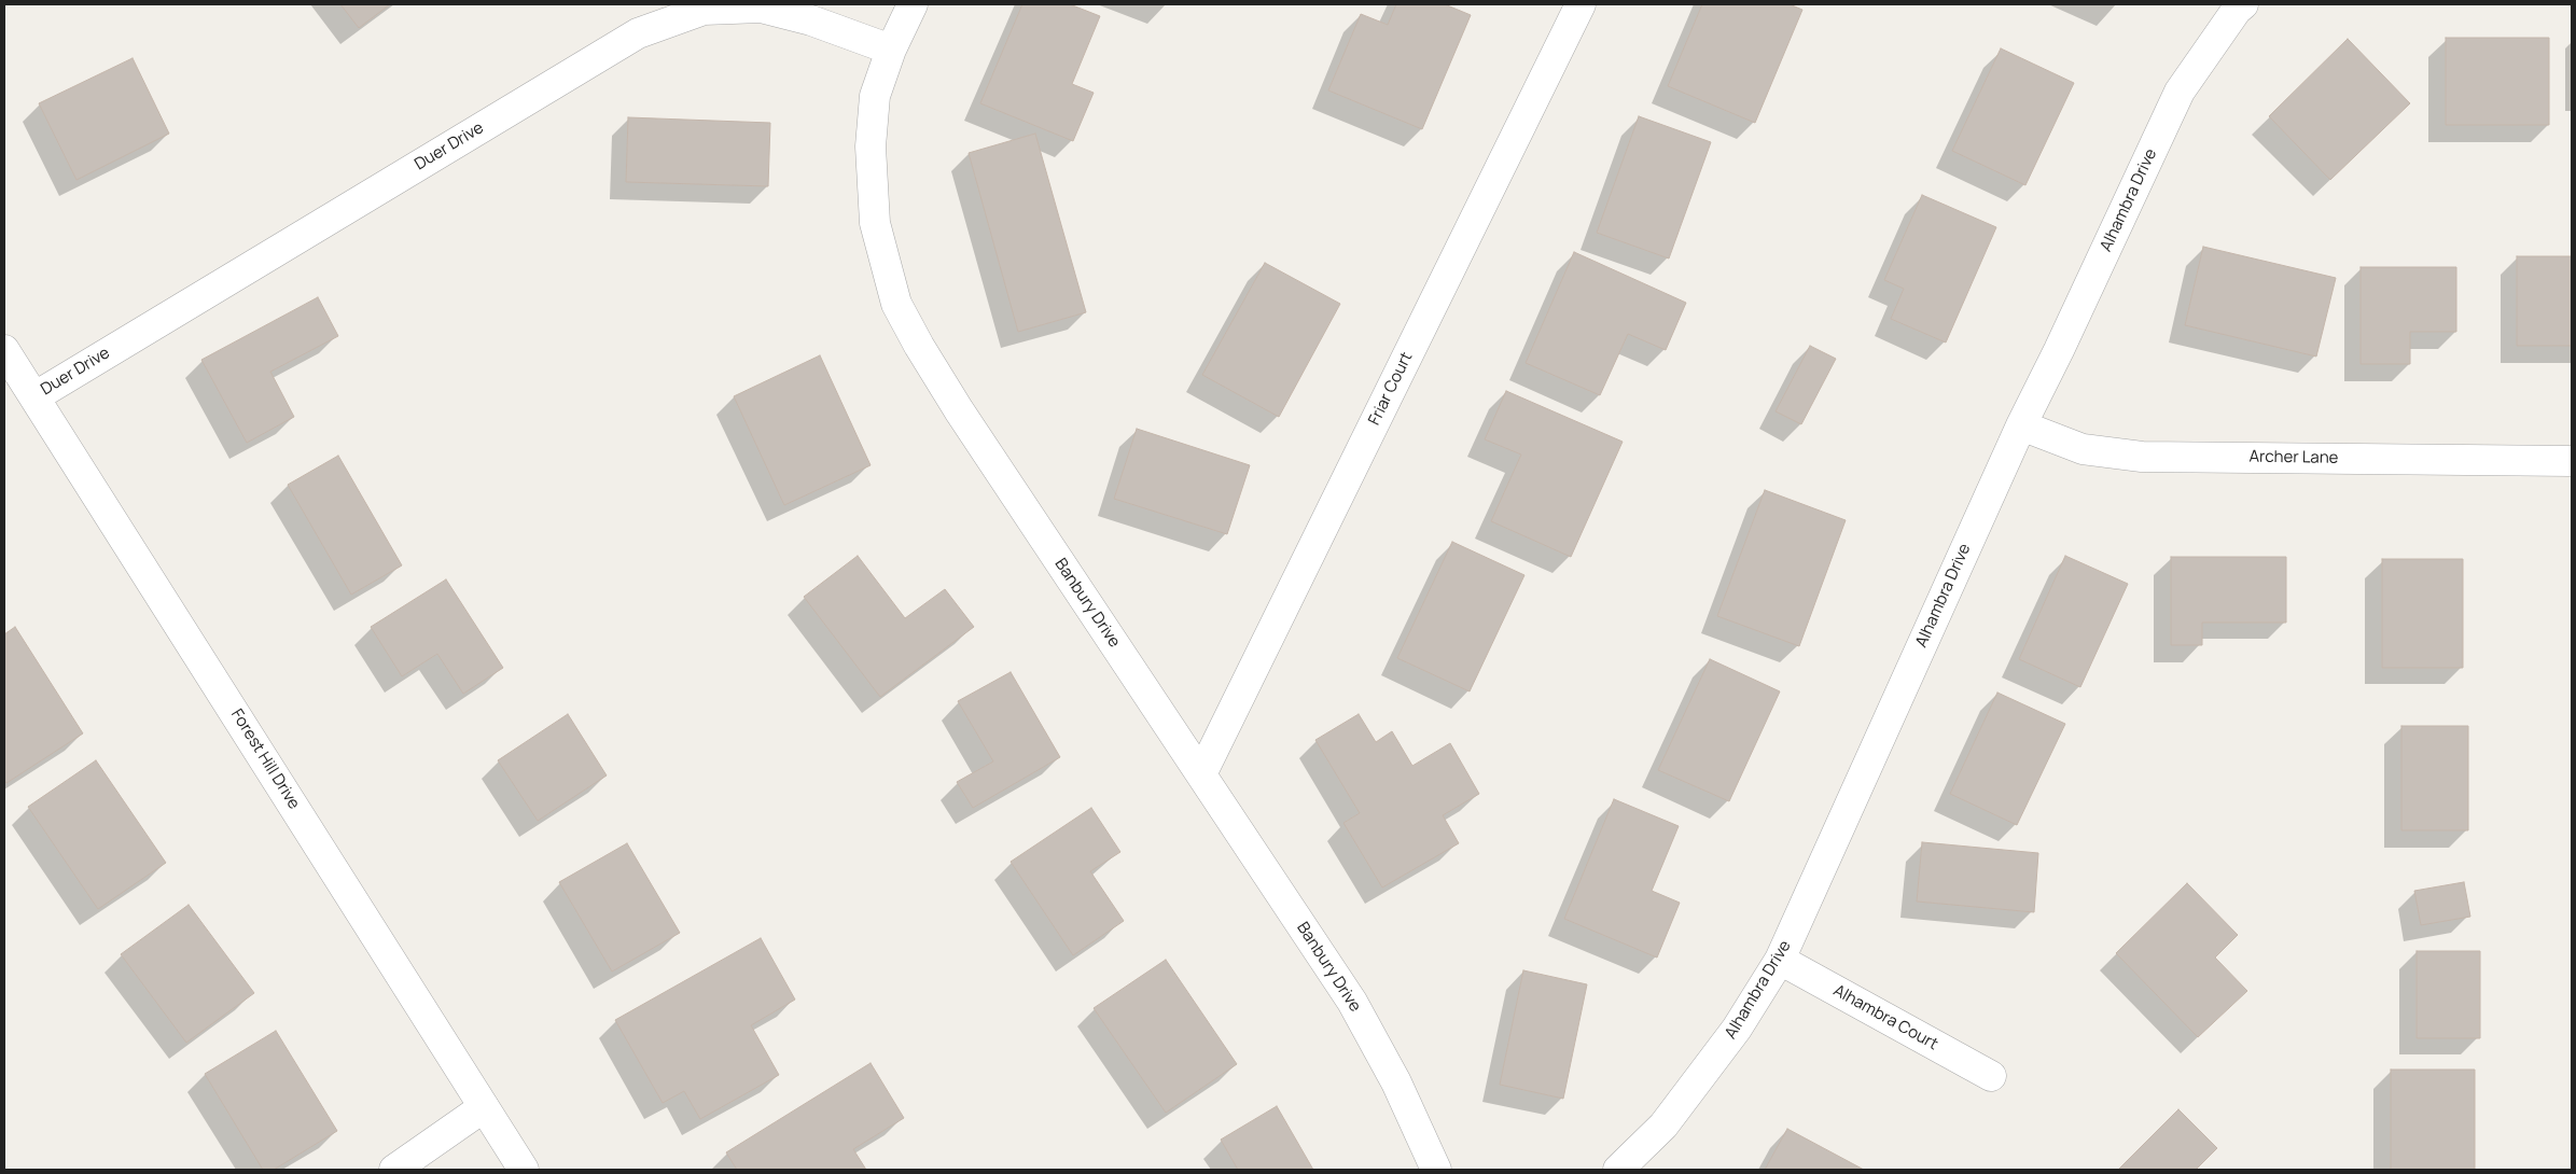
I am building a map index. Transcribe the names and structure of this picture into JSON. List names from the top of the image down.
{
  "streets": {
    "street": [
      "Duer Drive",
      "Alhambra Drive",
      "Friar Court",
      "Archer Lane",
      "Banbury Drive",
      "Forest Hill Drive",
      "Alhambra Court"
    ]
  },
  "crossings": [
    ["Duer Drive", "Banbury Drive"],
    ["Duer Drive", "Forest Hill Drive"],
    ["Alhambra Drive", "Archer Lane"],
    ["Alhambra Drive", "Alhambra Court"],
    ["Friar Court", "Banbury Drive"]
  ]
}
